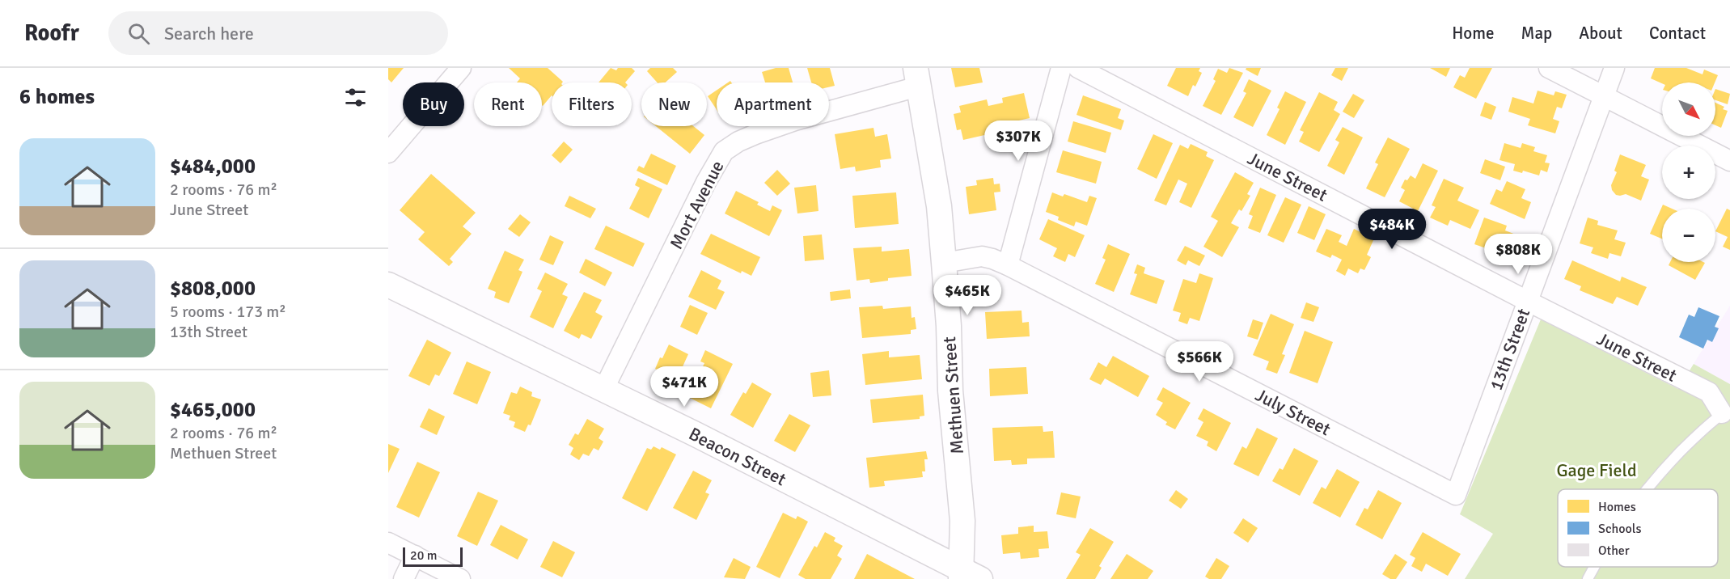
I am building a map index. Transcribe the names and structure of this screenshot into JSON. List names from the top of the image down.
{
  "streets": {
    "street": [
      "June Street",
      "Mort Avenue",
      "13th Street",
      "Methuen Street",
      "July Street",
      "Beacon Street"
    ]
  },
  "crossings": [
    ["June Street", "13th Street"],
    ["Mort Avenue", "Methuen Street"],
    ["Mort Avenue", "Beacon Street"],
    ["13th Street", "July Street"],
    ["Methuen Street", "July Street"],
    ["Methuen Street", "Beacon Street"]
  ],
  "parks": ["Gage Field"],
  "legend": ["Homes", "Schools", "Other"],
  "scale_bar": "20 m",
  "north": "bottom right",
  "page": {
    "header": "Roofr",
    "search": "Search here",
    "nav": [
      "Home",
      "Map",
      "About",
      "Contact"
    ],
    "heading": "6 homes",
    "map_buttons": ["+", "−"],
    "chip": [
      "Buy",
      "Rent",
      "Filters",
      "New",
      "Apartment"
    ],
    "price": [
      "$307K",
      "$484K",
      "$808K",
      "$465K",
      "$566K",
      "$471K"
    ],
    "list": [
      {
        "name": "$484,000",
        "note": "2 rooms · 76 m² · June Street"
      },
      {
        "name": "$808,000",
        "note": "5 rooms · 173 m² · 13th Street"
      },
      {
        "name": "$465,000",
        "note": "2 rooms · 76 m² · Methuen Street"
      }
    ],
    "scale": "20 m"
  }
}
